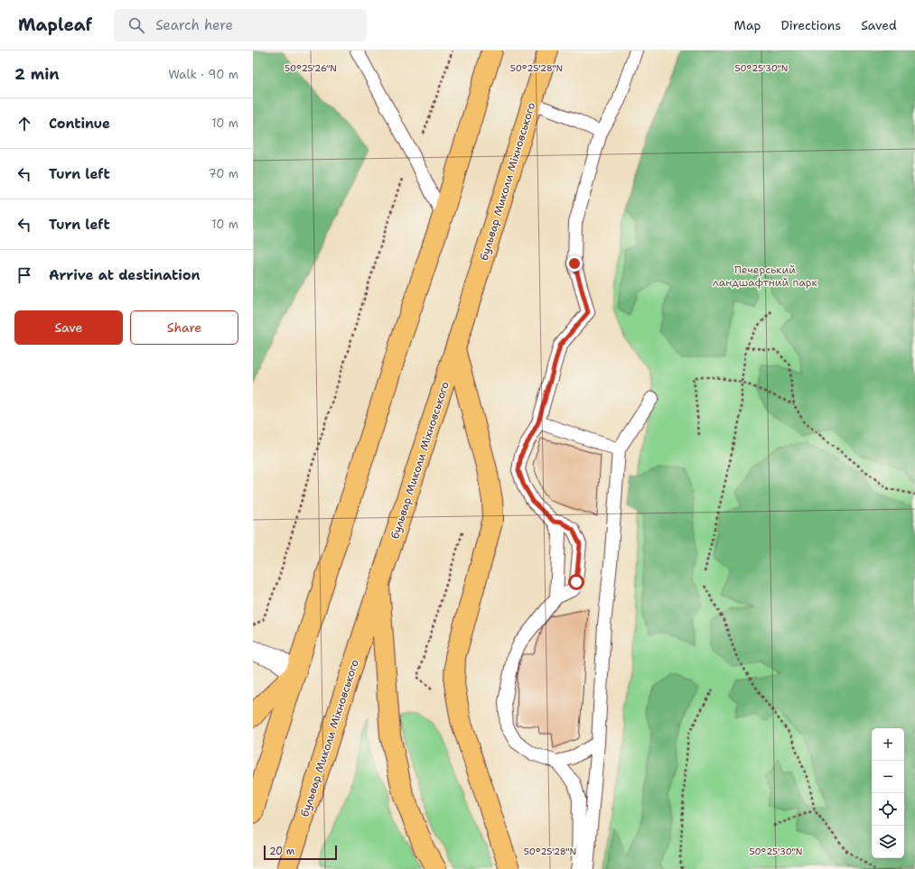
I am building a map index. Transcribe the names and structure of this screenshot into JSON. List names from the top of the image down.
{
  "streets": {
    "main road": ["бульвар Миколи Міхновського"]
  },
  "parks": ["Печерський ландшафтний парк"],
  "scale_bar": "20 m",
  "page": {
    "header": "Mapleaf",
    "search": "Search here",
    "nav": ["Map", "Directions", "Saved"],
    "heading": ["2 min", "Walk · 90 m"],
    "list": [
      ["Continue", "10 m"],
      ["Turn left", "70 m"],
      ["Turn left", "10 m"],
      "Arrive at destination"
    ],
    "buttons": ["Save", "Share"],
    "map_buttons": ["+", "−"],
    "scale": "20 m"
  },
  "coordinates": ["50°25'26\"N", "50°25'28\"N", "50°25'30\"N"]
}
